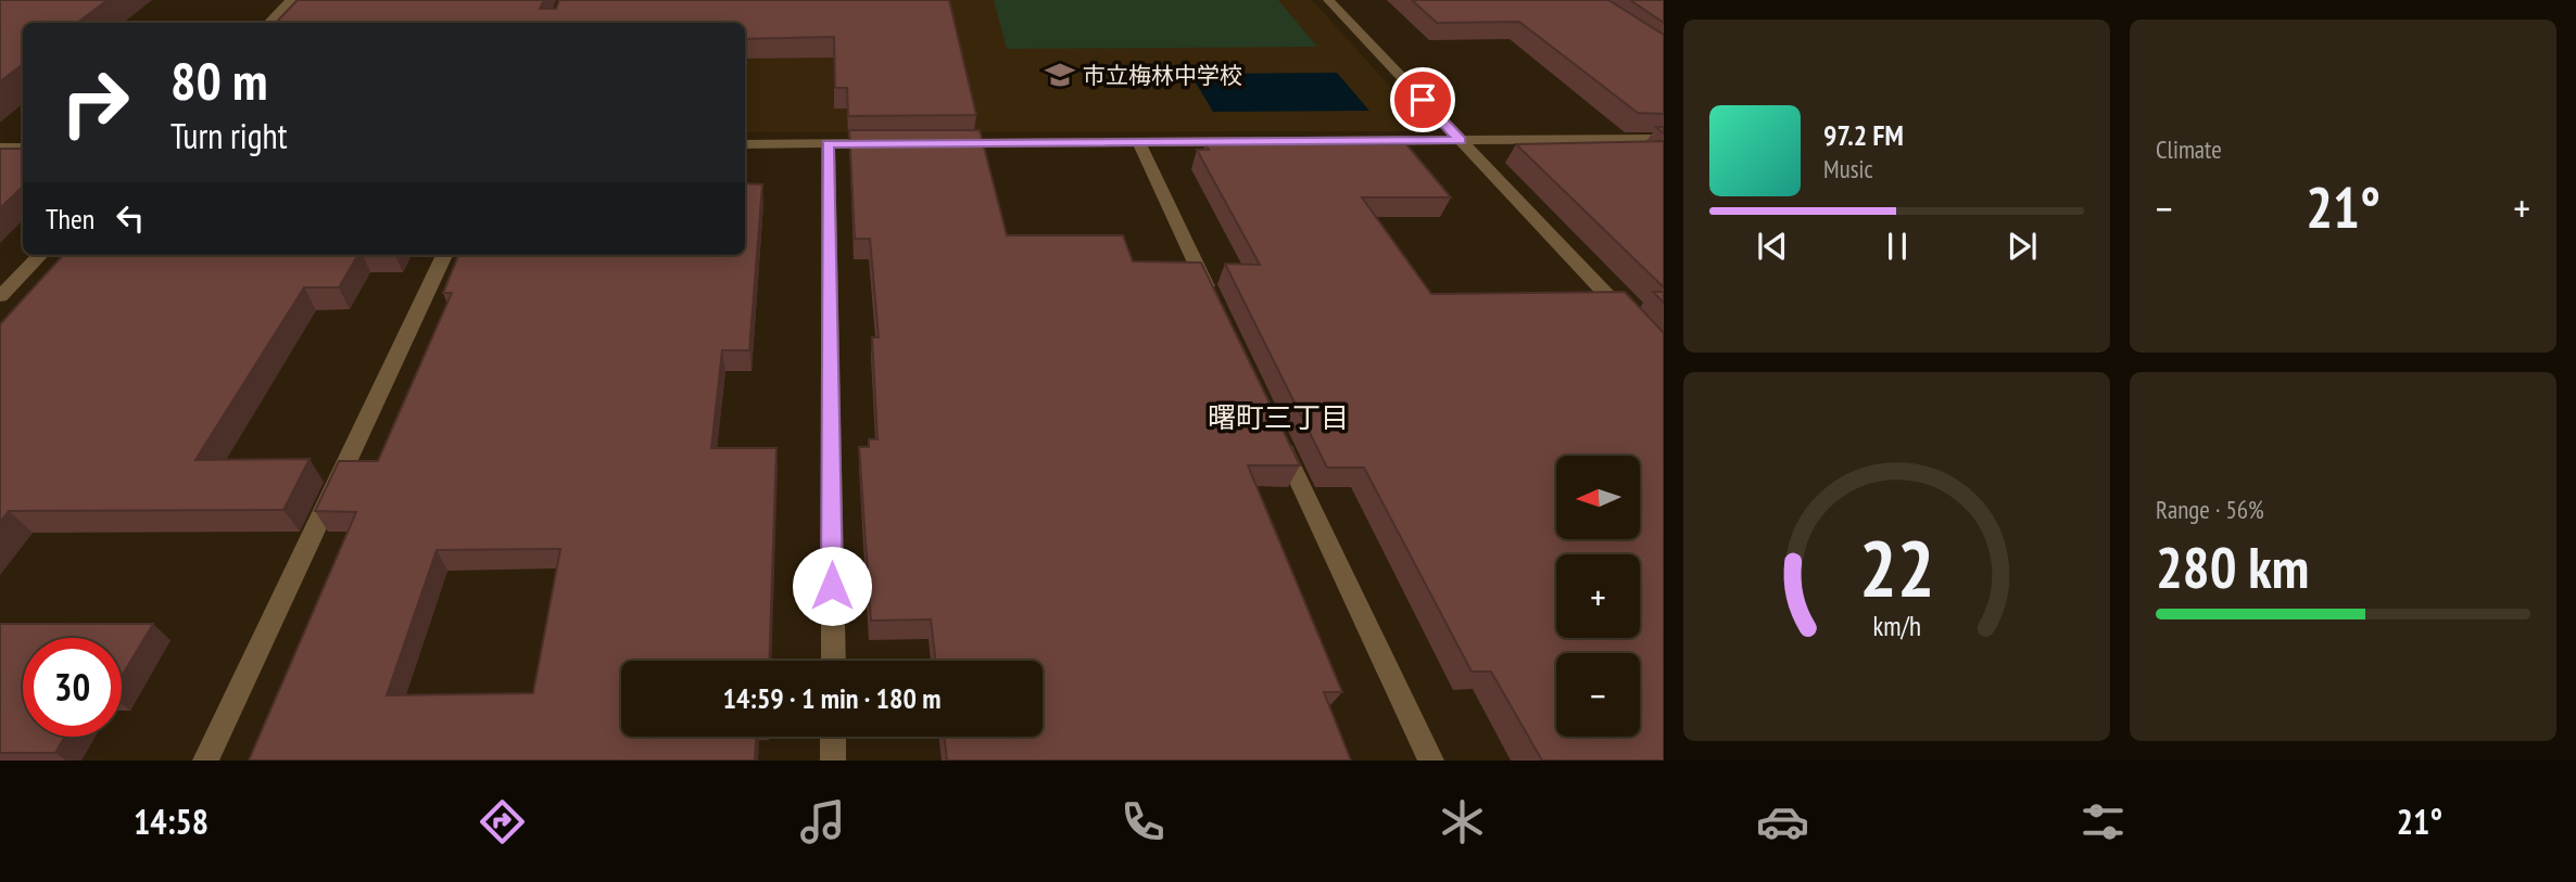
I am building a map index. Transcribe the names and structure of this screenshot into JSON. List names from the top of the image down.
{
  "districts": ["曙町三丁目"],
  "places": {
    "school or university": ["市立梅林中学校"]
  },
  "north": "left",
  "page": {
    "tile": [
      "Climate",
      ["Range · 56%", "280 km"]
    ],
    "turn": ["80 m", "Turn right"],
    "song": ["97.2 FM", "Music"],
    "heat": ["−", "21°", "+"],
    "then": "Then",
    "map_buttons": ["+", "−"],
    "limit": "30",
    "trip": "14:59 · 1 min · 180 m",
    "tabs": ["14:58", "21°"],
    "gauge": ["22", "km/h"]
  }
}
